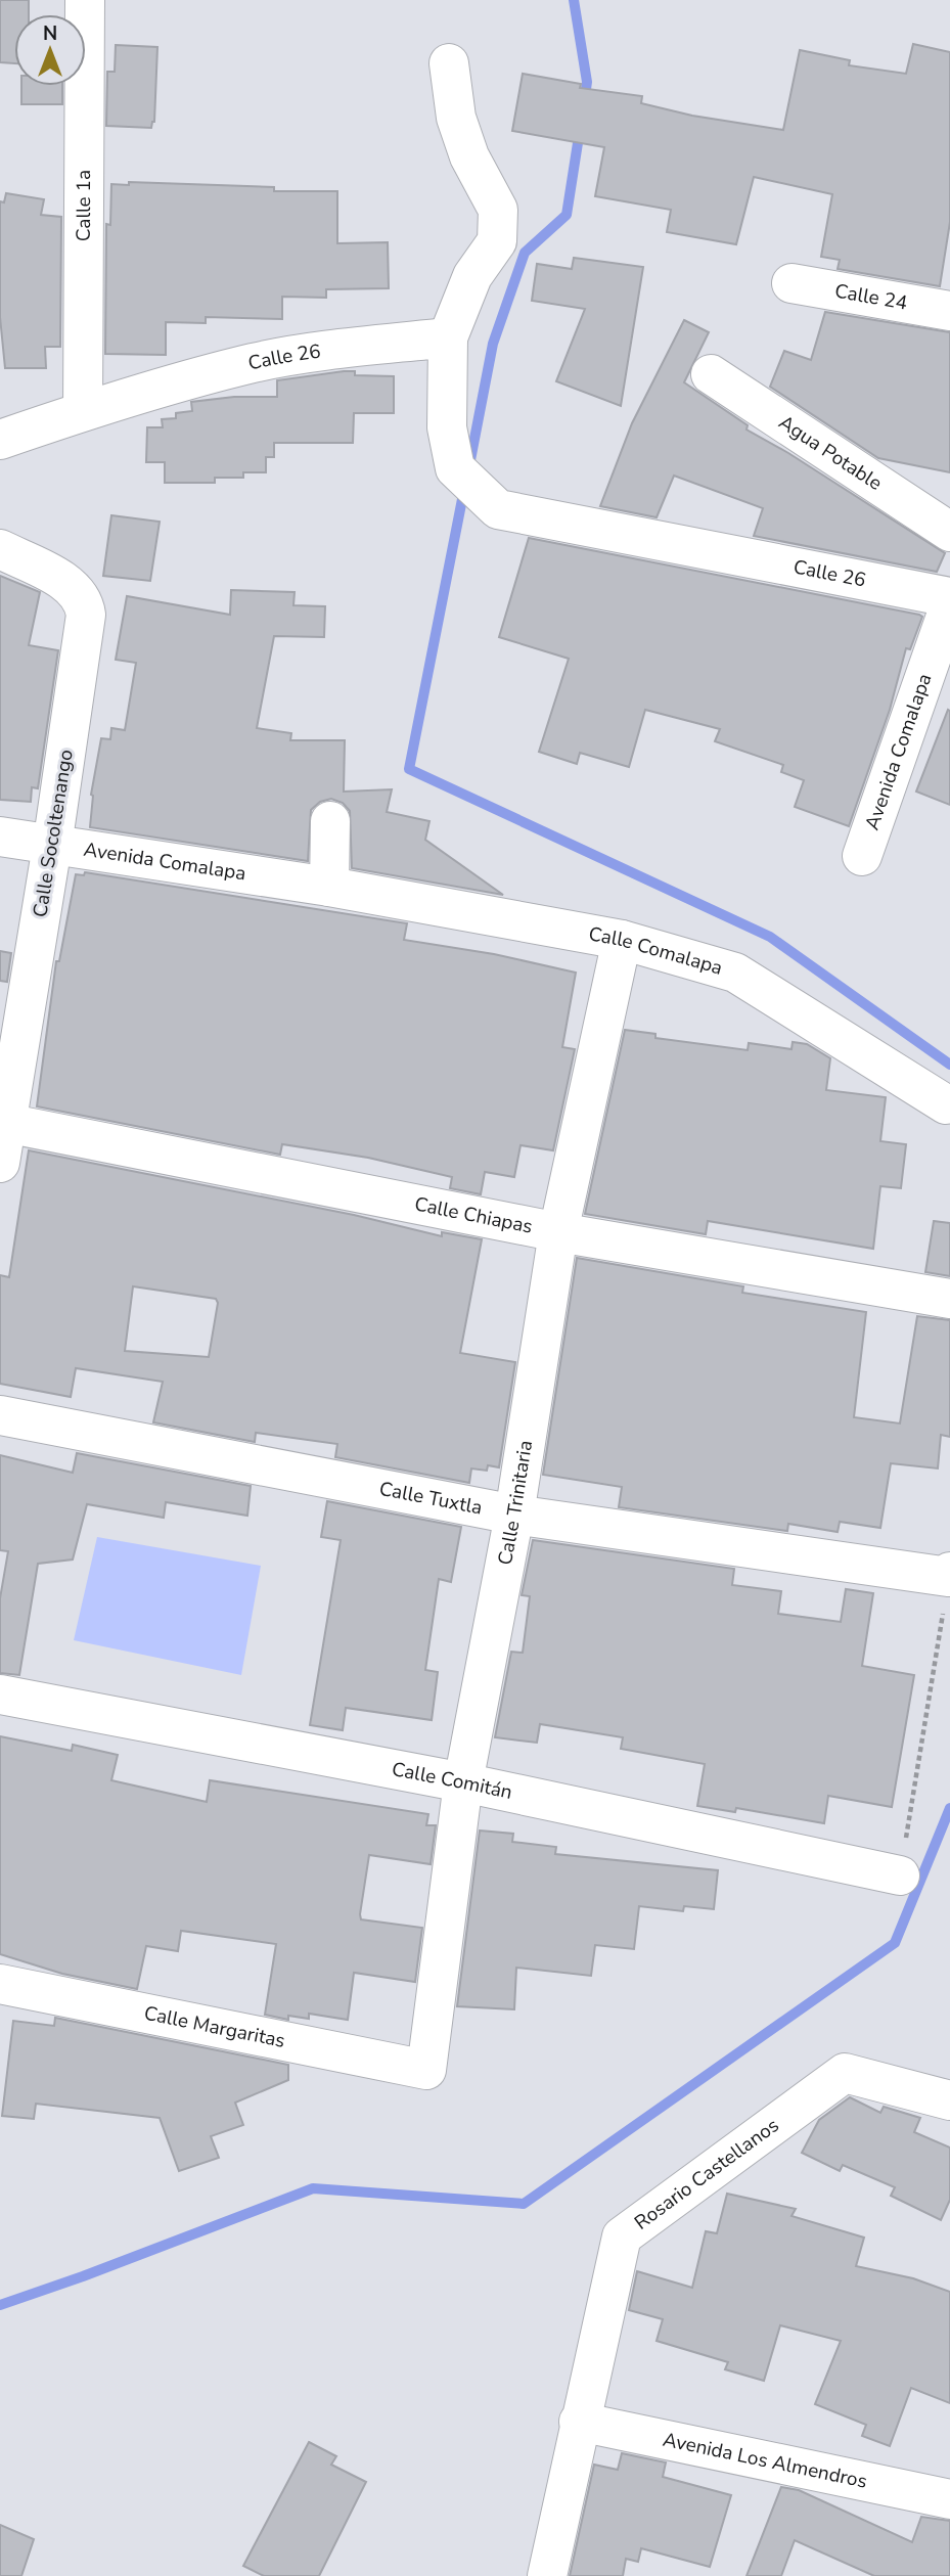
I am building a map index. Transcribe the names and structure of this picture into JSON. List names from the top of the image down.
{
  "streets": {
    "street": [
      "Calle 1a",
      "Calle 24",
      "Calle 26",
      "Agua Potable",
      "Avenida Comalapa",
      "Calle Socoltenango",
      "Calle Comalapa",
      "Calle Chiapas",
      "Calle Tuxtla",
      "Calle Trinitaria",
      "Calle Comitán",
      "Calle Margaritas",
      "Rosario Castellanos",
      "Avenida Los Almendros"
    ]
  },
  "crossings": [
    ["Calle 1a", "Calle 26"],
    ["Avenida Comalapa", "Calle Socoltenango"],
    ["Avenida Comalapa", "Calle Comalapa"],
    ["Calle Socoltenango", "Calle Chiapas"],
    ["Calle Comalapa", "Calle Trinitaria"],
    ["Calle Chiapas", "Calle Trinitaria"],
    ["Calle Tuxtla", "Calle Trinitaria"],
    ["Calle Trinitaria", "Calle Comitán"],
    ["Calle Trinitaria", "Calle Margaritas"],
    ["Rosario Castellanos", "Avenida Los Almendros"]
  ],
  "north": "top"
}
